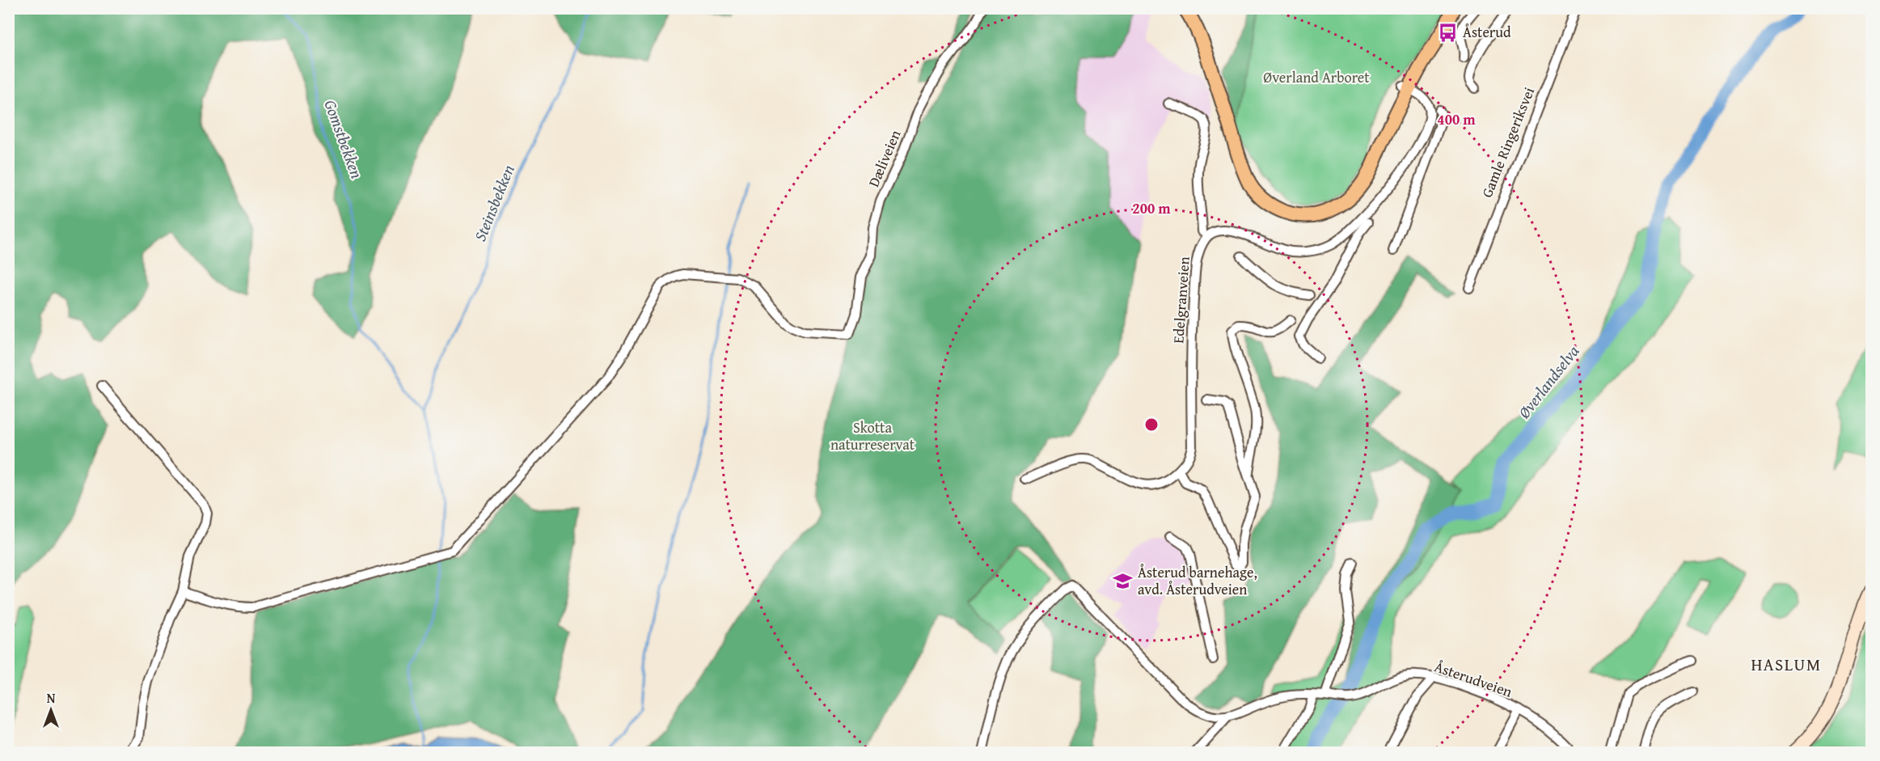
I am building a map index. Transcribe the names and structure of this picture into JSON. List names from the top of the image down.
{
  "streets": {
    "street": [
      "Gamle Ringeriksvei",
      "Dæliveien",
      "Edelgranveien",
      "Åsterudveien"
    ]
  },
  "districts": ["HASLUM"],
  "water": ["Gomstbekken", "Steinsbekken", "Øverlandselva"],
  "parks": ["Øverland Arboret", "Skotta naturreservat"],
  "places": {
    "bus stop": ["Åsterud"],
    "school or university": ["Åsterud barnehage, avd. Åsterudveien"]
  },
  "north": "top",
  "rings": ["400 m", "200 m"]
}
